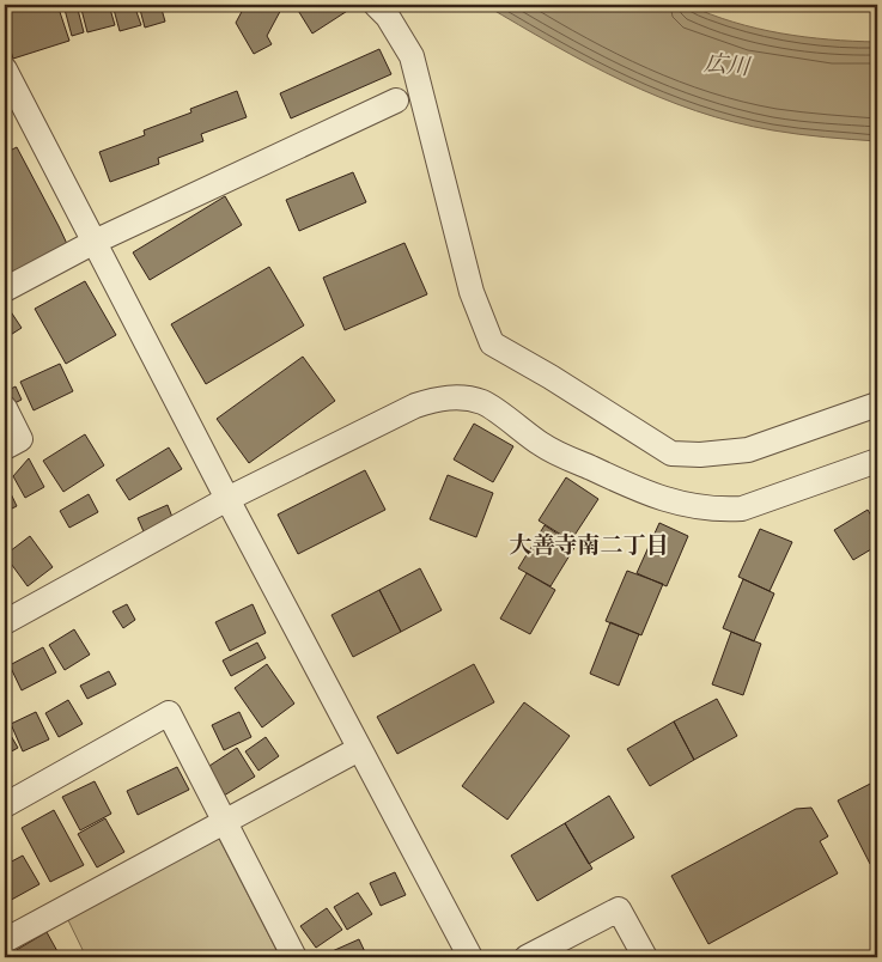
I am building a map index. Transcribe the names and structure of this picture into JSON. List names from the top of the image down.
{
  "districts": ["大善寺南二丁目"],
  "water": ["広川"]
}
